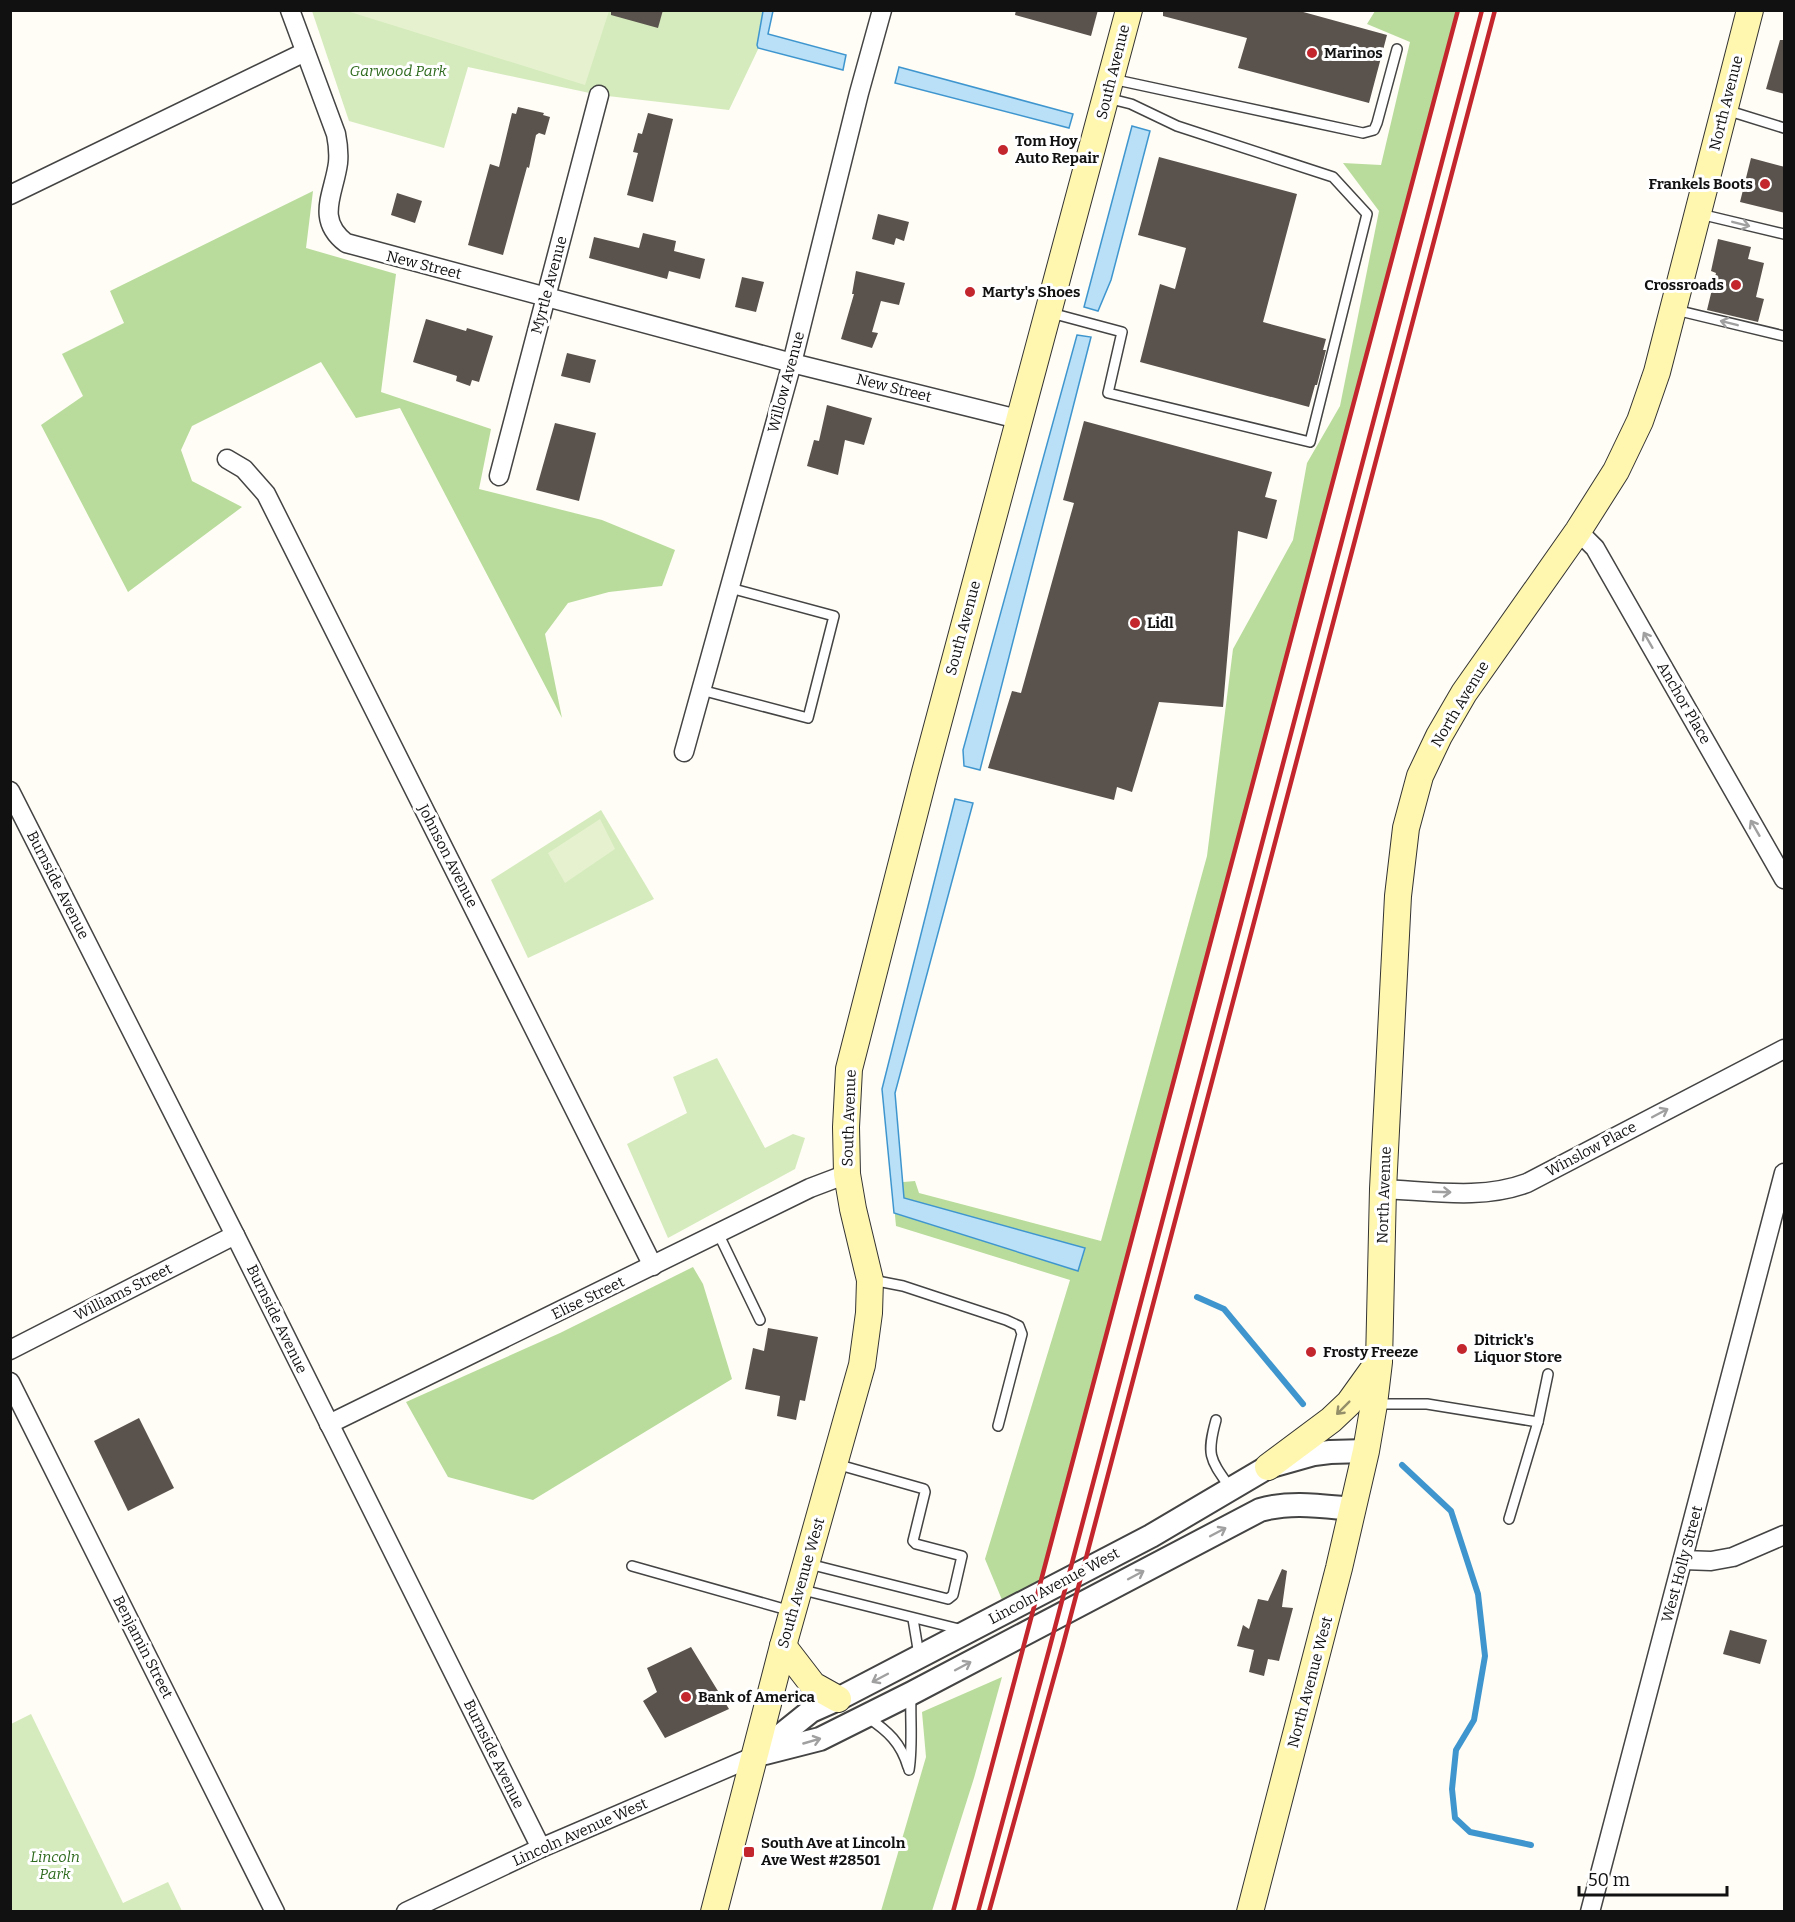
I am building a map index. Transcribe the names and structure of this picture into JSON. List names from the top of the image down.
{
  "streets": {
    "main road": [
      "South Avenue",
      "North Avenue",
      "South Avenue West",
      "North Avenue West"
    ],
    "street": [
      "New Street",
      "Myrtle Avenue",
      "Willow Avenue",
      "Anchor Place",
      "Johnson Avenue",
      "Burnside Avenue",
      "Winslow Place",
      "Williams Street",
      "Elise Street",
      "West Holly Street",
      "Lincoln Avenue West",
      "Benjamin Street"
    ]
  },
  "crossings": [
    ["South Avenue", "New Street"],
    ["South Avenue", "Elise Street"],
    ["South Avenue", "South Avenue West"],
    ["North Avenue", "Anchor Place"],
    ["North Avenue", "Winslow Place"],
    ["North Avenue", "Lincoln Avenue West"],
    ["North Avenue", "North Avenue West"],
    ["New Street", "Myrtle Avenue"],
    ["New Street", "Willow Avenue"],
    ["Johnson Avenue", "Elise Street"],
    ["Burnside Avenue", "Williams Street"],
    ["Burnside Avenue", "Elise Street"],
    ["Burnside Avenue", "Lincoln Avenue West"],
    ["South Avenue West", "Lincoln Avenue West"],
    ["Lincoln Avenue West", "North Avenue West"]
  ],
  "one_way": ["Anchor Place", "Winslow Place"],
  "parks": ["Garwood Park", "Lincoln Park"],
  "places": {
    "other": [
      "Marinos",
      "Tom Hoy Auto Repair",
      "Frankels Boots",
      "Crossroads",
      "Marty's Shoes",
      "Lidl",
      "Ditrick's Liquor Store",
      "Frosty Freeze",
      "Bank of America"
    ],
    "transit": ["South Ave at Lincoln Ave West #28501"]
  },
  "scale_bar": "50 m"
}
